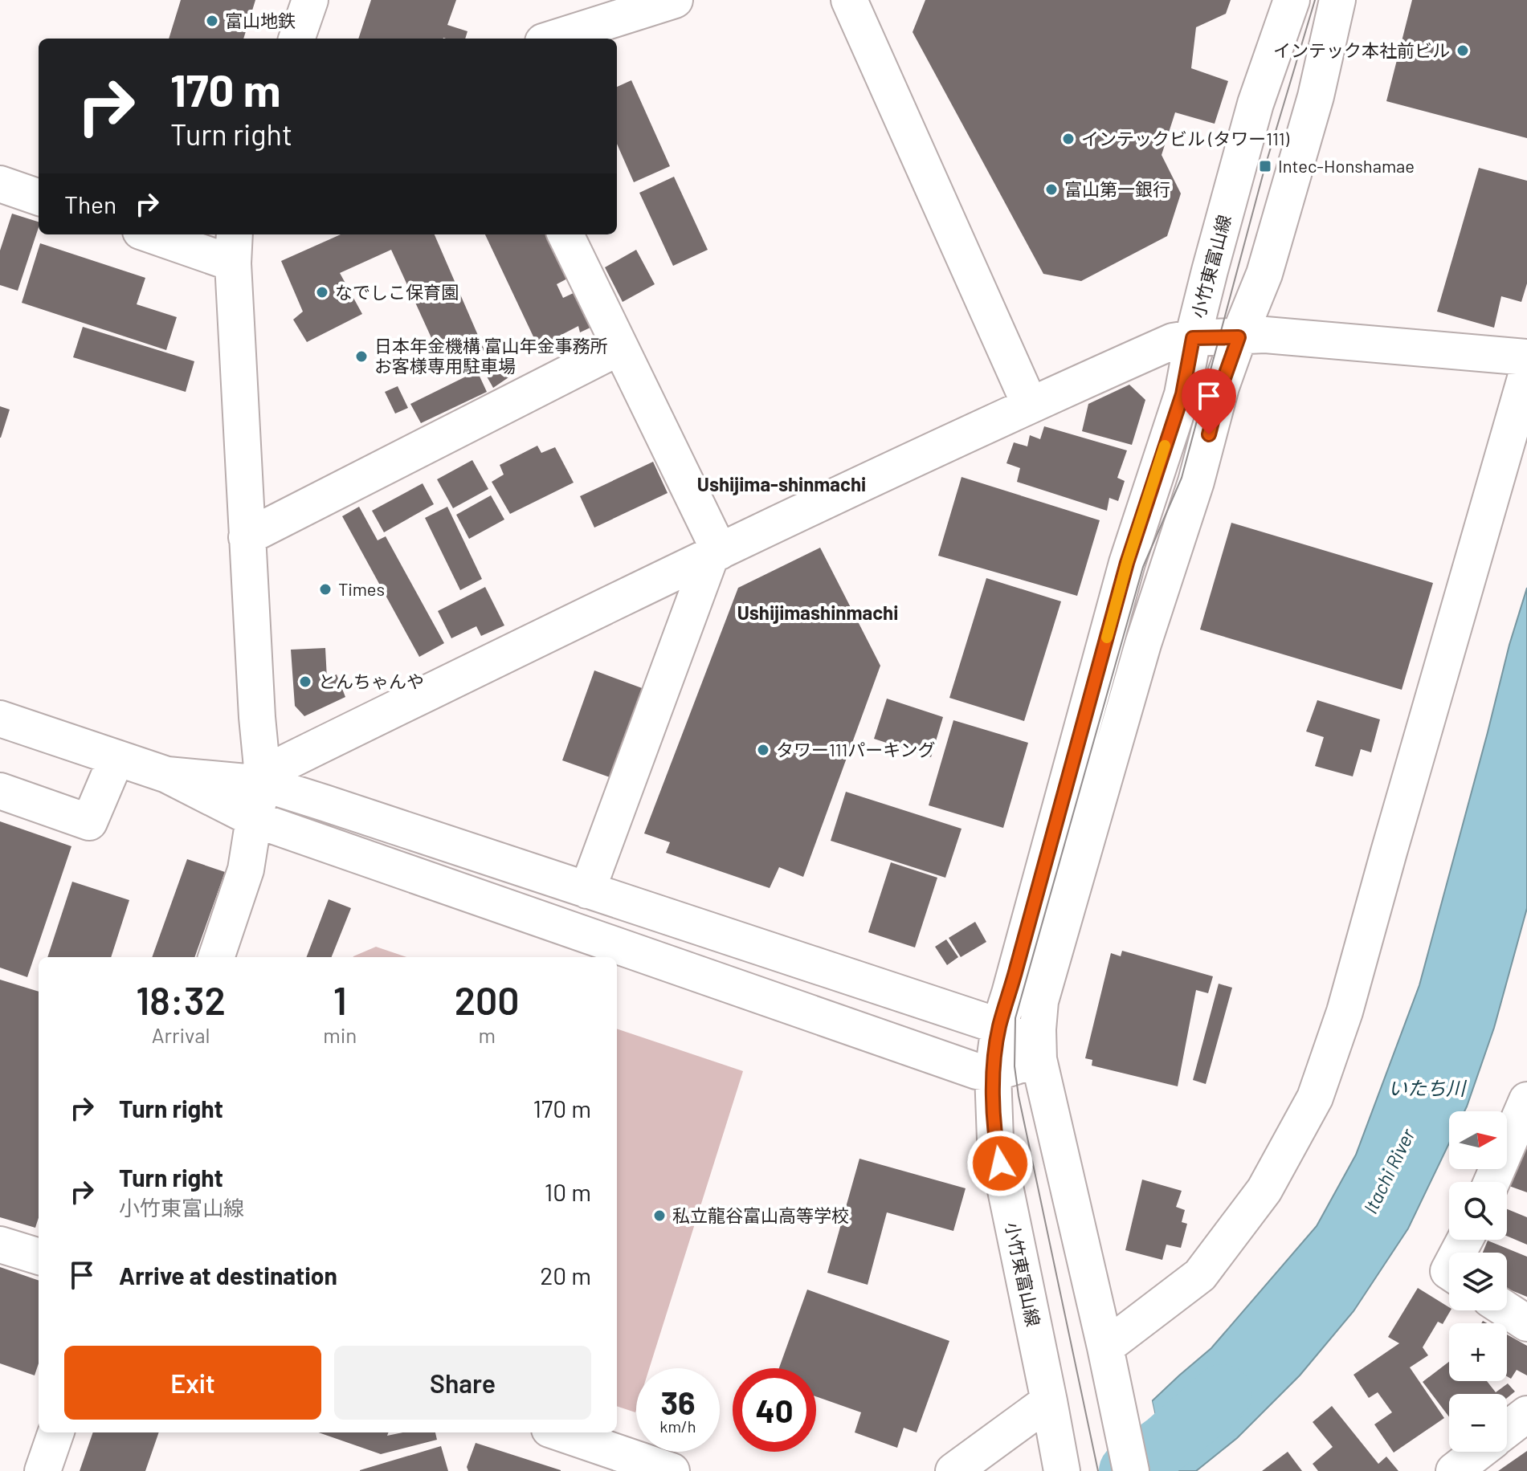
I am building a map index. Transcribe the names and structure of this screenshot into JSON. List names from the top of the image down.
{
  "streets": {
    "street": ["小竹東富山線"]
  },
  "districts": ["Ushijima-shinmachi", "Ushijimashinmachi"],
  "water": ["いたち川", "Itachi River"],
  "places": {
    "other": [
      "富山地鉄",
      "インテック本社前ビル",
      "インテックビル (タワー111)",
      "富山第一銀行",
      "なでしこ保育園",
      "日本年金機構 富山年金事務所 お客様専用駐車場",
      "Times",
      "とんちゃんや",
      "タワー111パーキング",
      "私立龍谷富山高等学校"
    ],
    "transit": ["Intec-Honshamae"]
  },
  "north": "right",
  "page": {
    "turn": ["170 m", "Turn right"],
    "then": "Then",
    "eta": [
      "18:32",
      "Arrival",
      "1",
      "min",
      "200",
      "m"
    ],
    "list": [
      {
        "name": "Turn right",
        "value": "170 m"
      },
      {
        "name": "Turn right",
        "note": "小竹東富山線",
        "value": "10 m"
      },
      {
        "name": "Arrive at destination",
        "value": "20 m"
      }
    ],
    "map_buttons": ["+", "−"],
    "buttons": ["Exit", "Share"],
    "speed": "36 km/h",
    "limit": "40"
  }
}
